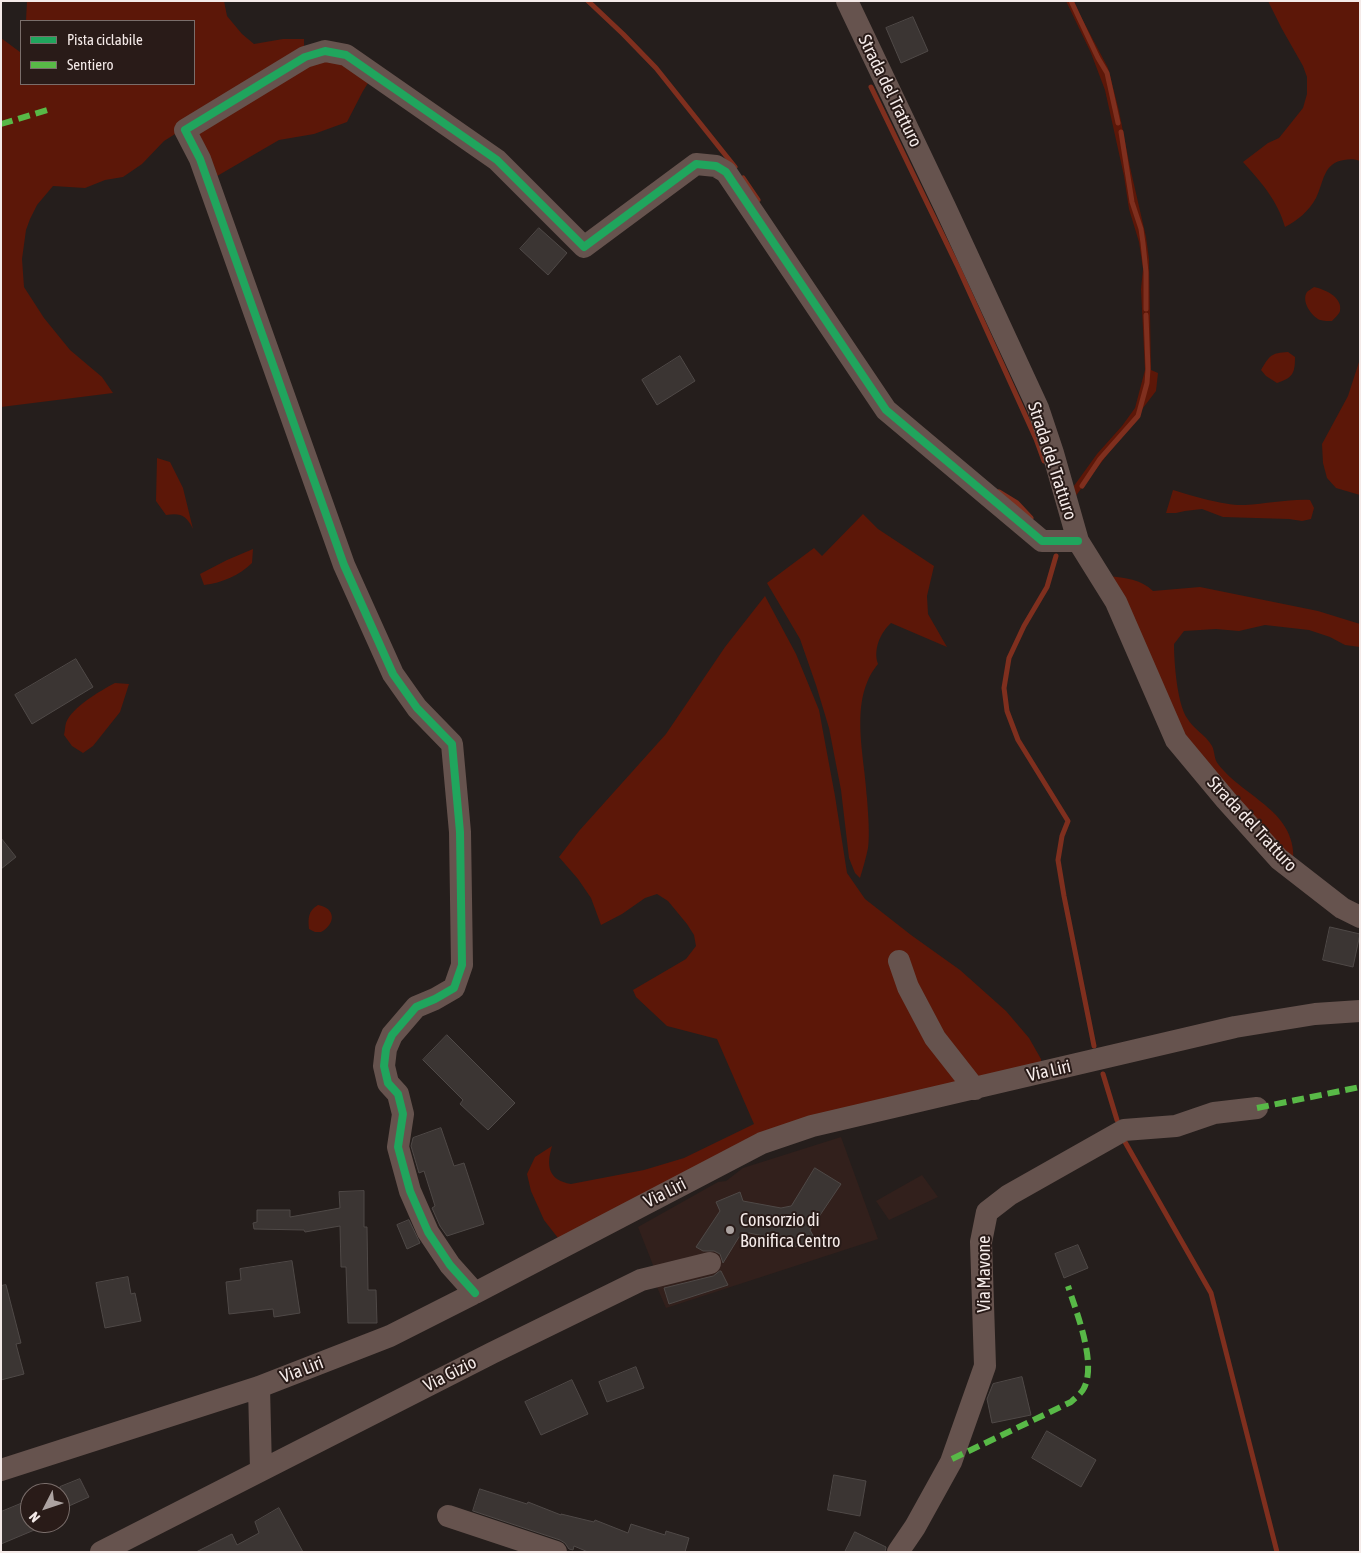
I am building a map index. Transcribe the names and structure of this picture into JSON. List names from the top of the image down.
{
  "streets": {
    "street": [
      "Strada del Tratturo",
      "Via Liri",
      "Via Mavone",
      "Via Gizio"
    ]
  },
  "places": ["Consorzio di Bonifica Centro"],
  "legend": ["Pista ciclabile", "Sentiero"],
  "north": "bottom left"
}
